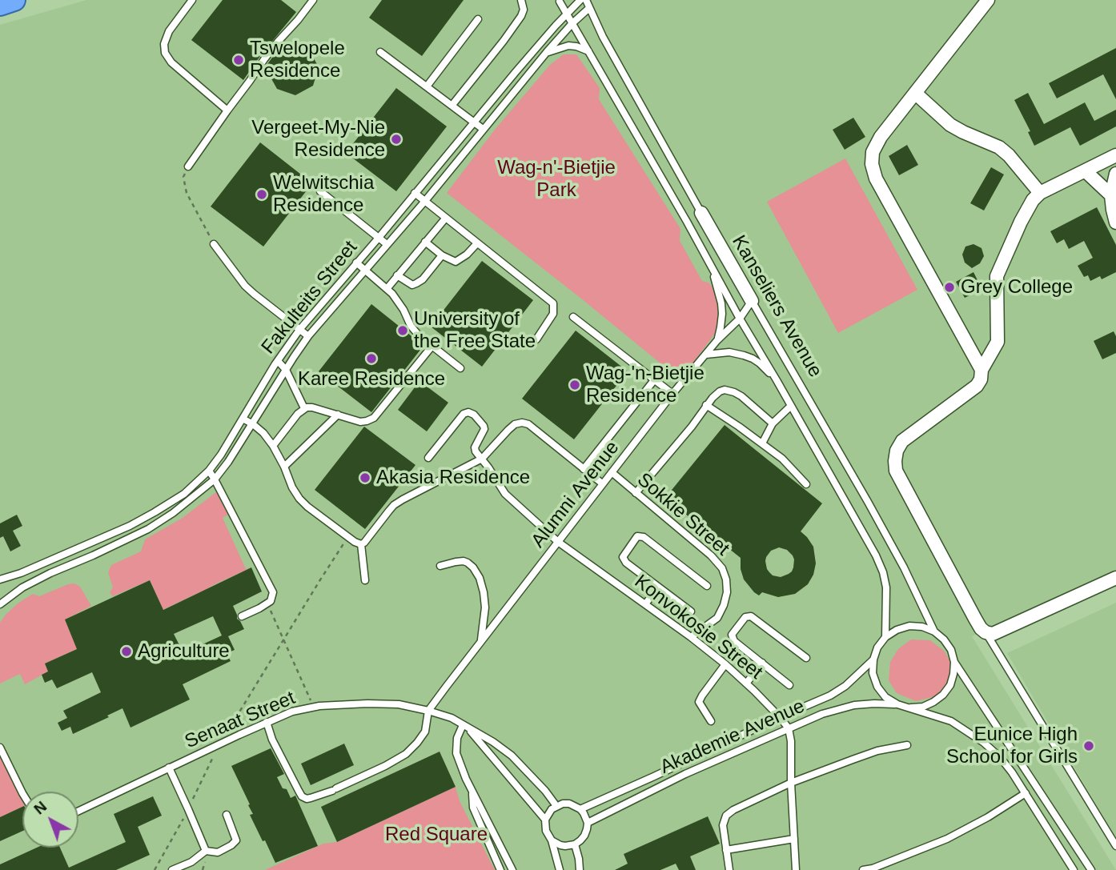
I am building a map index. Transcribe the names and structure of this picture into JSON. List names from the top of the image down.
{
  "streets": {
    "street": ["Kanseliers Avenue"],
    "lane": [
      "Fakulteits Street",
      "Alumni Avenue",
      "Sokkie Street",
      "Konvokosie Street",
      "Senaat Street",
      "Akademie Avenue"
    ]
  },
  "crossings": [
    ["Fakulteits Street", "Kanseliers Avenue"],
    ["Kanseliers Avenue", "Alumni Avenue"],
    ["Kanseliers Avenue", "Akademie Avenue"],
    ["Alumni Avenue", "Sokkie Street"],
    ["Alumni Avenue", "Konvokosie Street"],
    ["Alumni Avenue", "Senaat Street"],
    ["Sokkie Street", "Konvokosie Street"],
    ["Konvokosie Street", "Akademie Avenue"],
    ["Senaat Street", "Akademie Avenue"]
  ],
  "parks": ["Wag-n'-Bietjie Park", "Red Square"],
  "places": [
    "Tswelopele Residence",
    "Vergeet-My-Nie Residence",
    "Welwitschia Residence",
    "Grey College",
    "University of the Free State",
    "Karee Residence",
    "Wag-'n-Bietjie Residence",
    "Akasia Residence",
    "Agriculture",
    "Eunice High School for Girls"
  ],
  "north": "top left"
}
